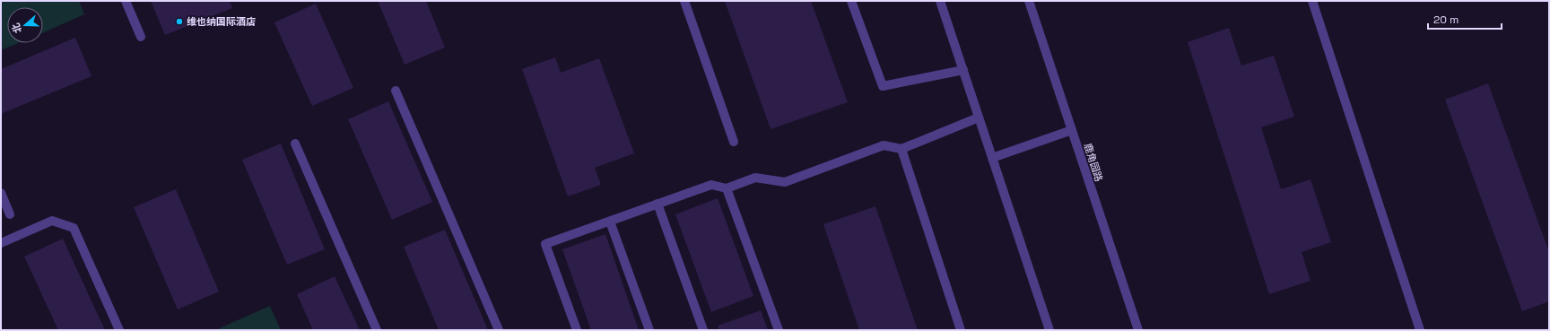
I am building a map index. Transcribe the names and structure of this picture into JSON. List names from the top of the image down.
{
  "streets": {
    "street": ["鹿角园路"]
  },
  "places": ["维也纳国际酒店"],
  "scale_bar": "20 m",
  "north": "left"
}
